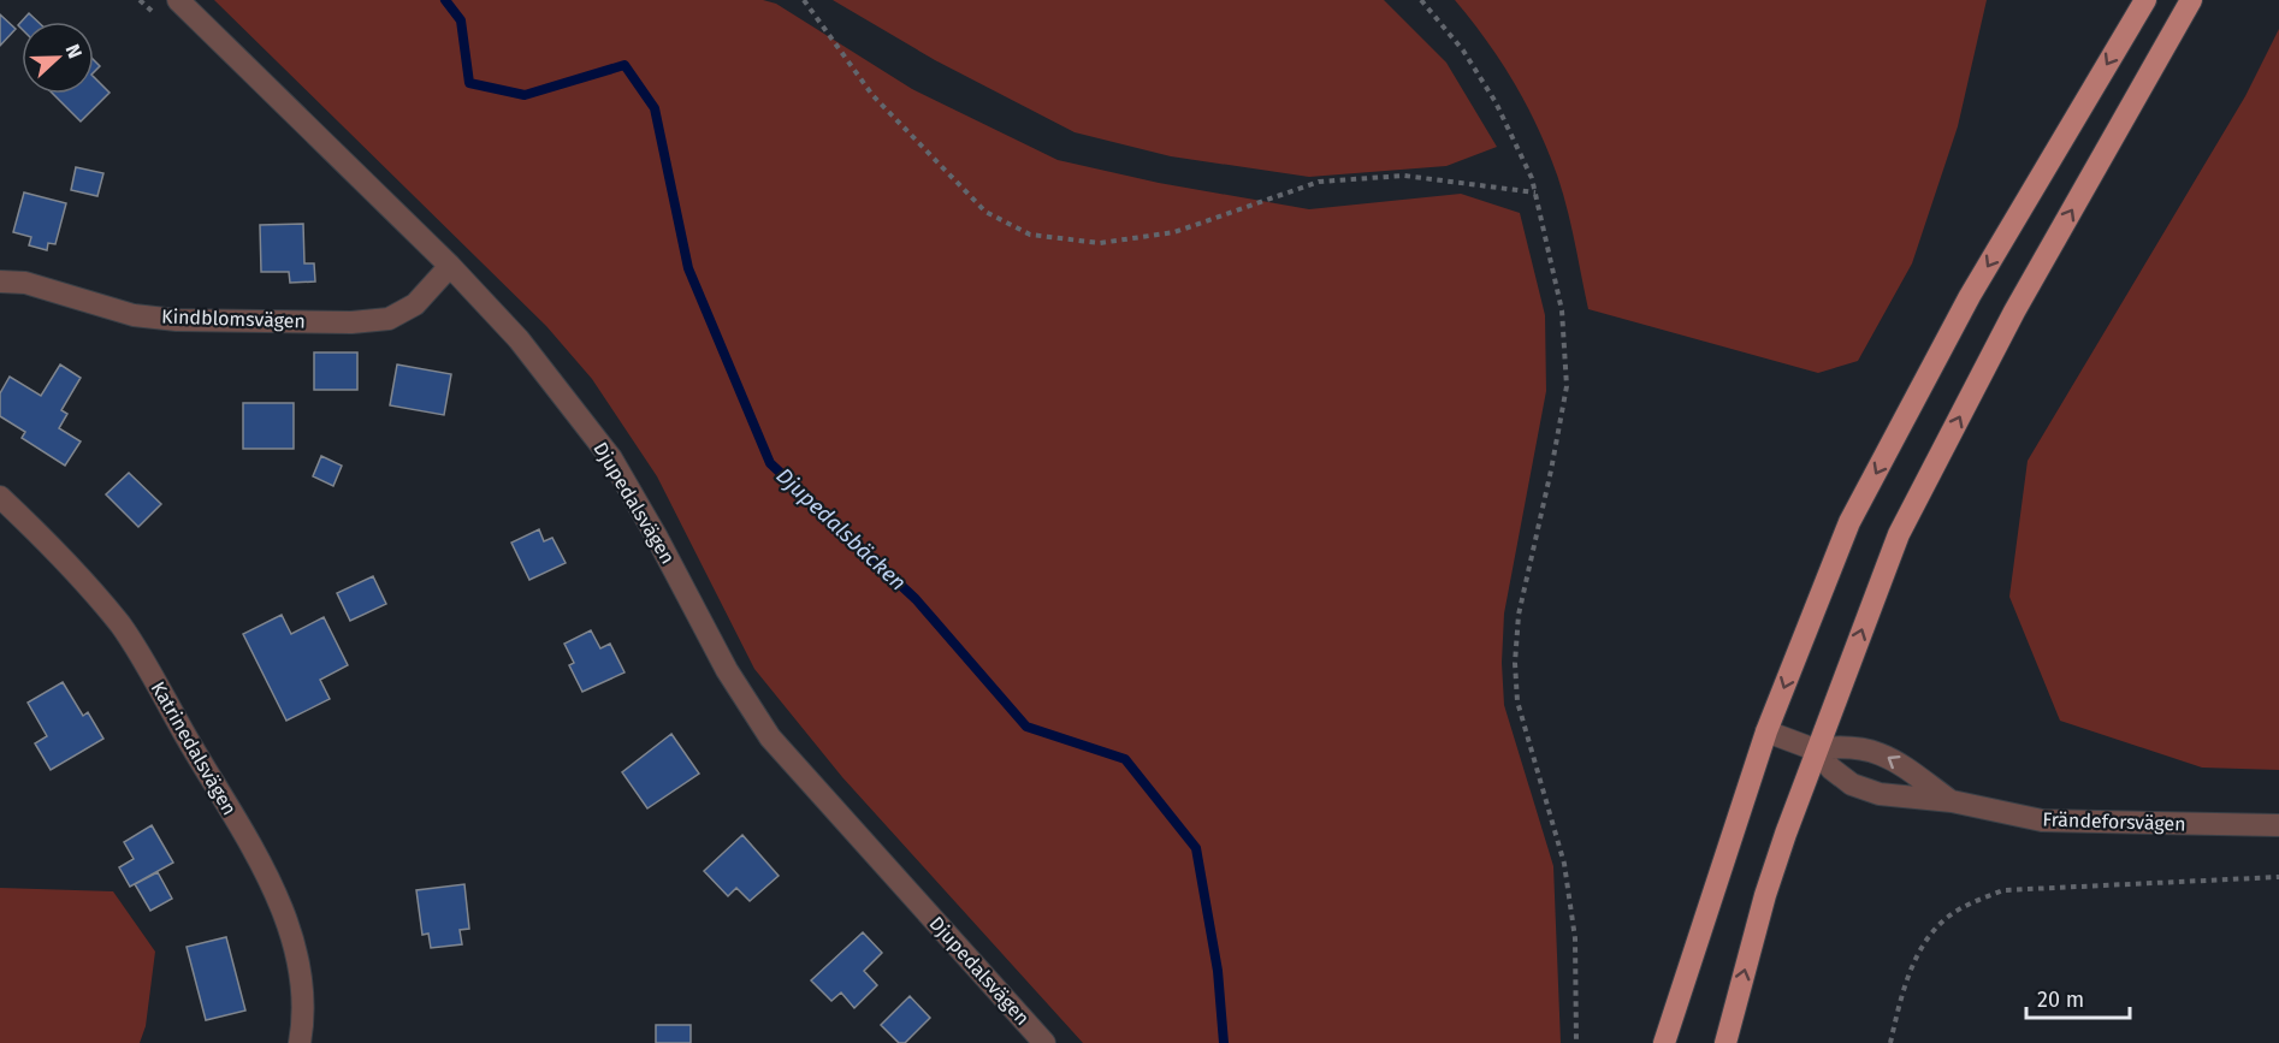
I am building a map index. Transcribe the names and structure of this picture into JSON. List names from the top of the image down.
{
  "streets": {
    "street": [
      "Kindblomsvägen",
      "Djupedalsvägen",
      "Katrinedalsvägen",
      "Frändeforsvägen"
    ]
  },
  "crossings": [
    ["Kindblomsvägen", "Djupedalsvägen"]
  ],
  "water": ["Djupedalsbäcken"],
  "scale_bar": "20 m",
  "north": "right"
}
